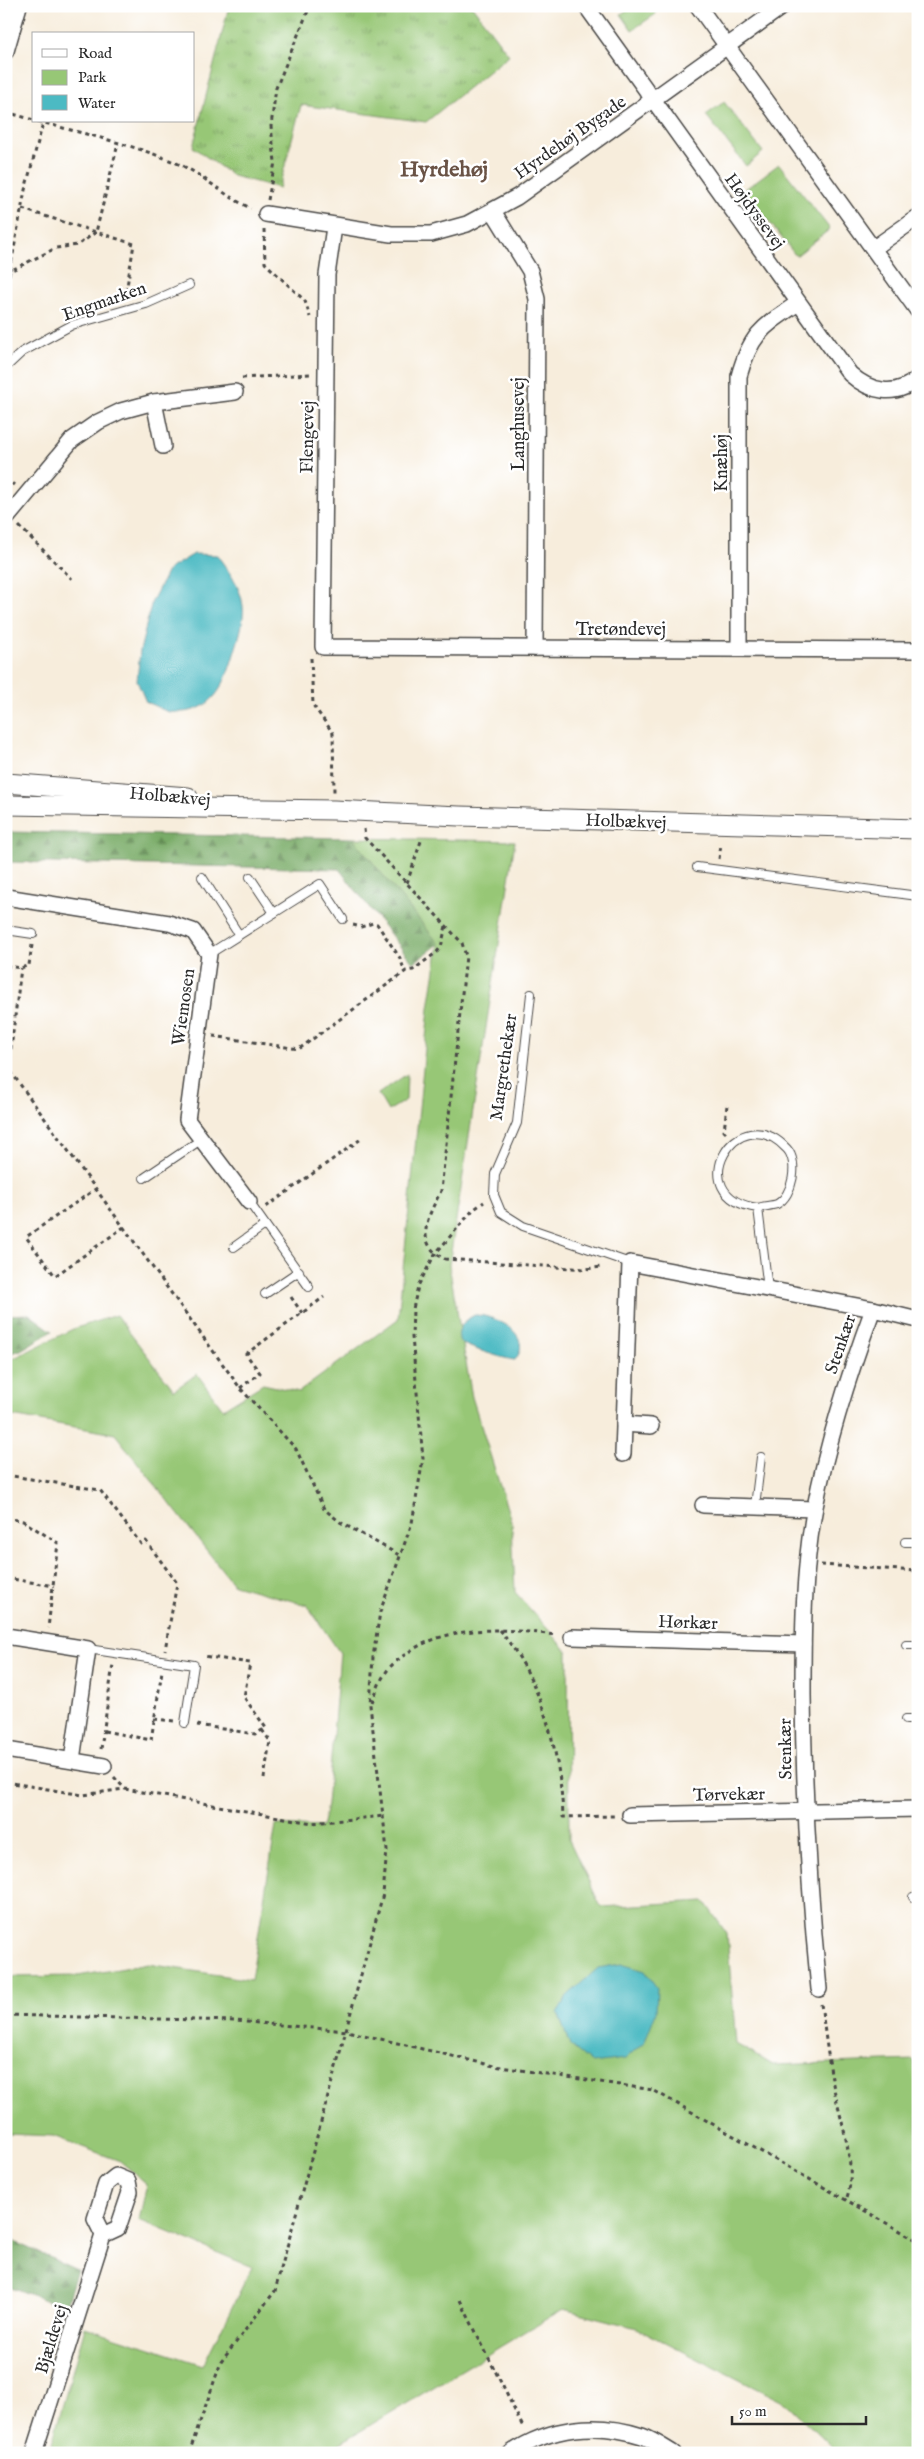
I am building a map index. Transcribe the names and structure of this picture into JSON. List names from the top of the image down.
{
  "streets": {
    "street": [
      "Hyrdehøj Bygade",
      "Højdyssevej",
      "Langhusevej",
      "Flengevej",
      "Knæhøj",
      "Tretøndevej",
      "Holbækvej",
      "Wiemosen",
      "Stenkær",
      "Hørkær",
      "Tørvekær",
      "Bjældevej"
    ],
    "lane": ["Engmarken", "Margrethekær"]
  },
  "crossings": [
    ["Hyrdehøj Bygade", "Højdyssevej"],
    ["Hyrdehøj Bygade", "Langhusevej"],
    ["Hyrdehøj Bygade", "Flengevej"],
    ["Højdyssevej", "Knæhøj"],
    ["Langhusevej", "Tretøndevej"],
    ["Flengevej", "Tretøndevej"],
    ["Knæhøj", "Tretøndevej"],
    ["Stenkær", "Hørkær"],
    ["Stenkær", "Tørvekær"]
  ],
  "districts": ["Hyrdehøj"],
  "legend": ["Road", "Park", "Water"],
  "scale_bar": "50 m"
}
